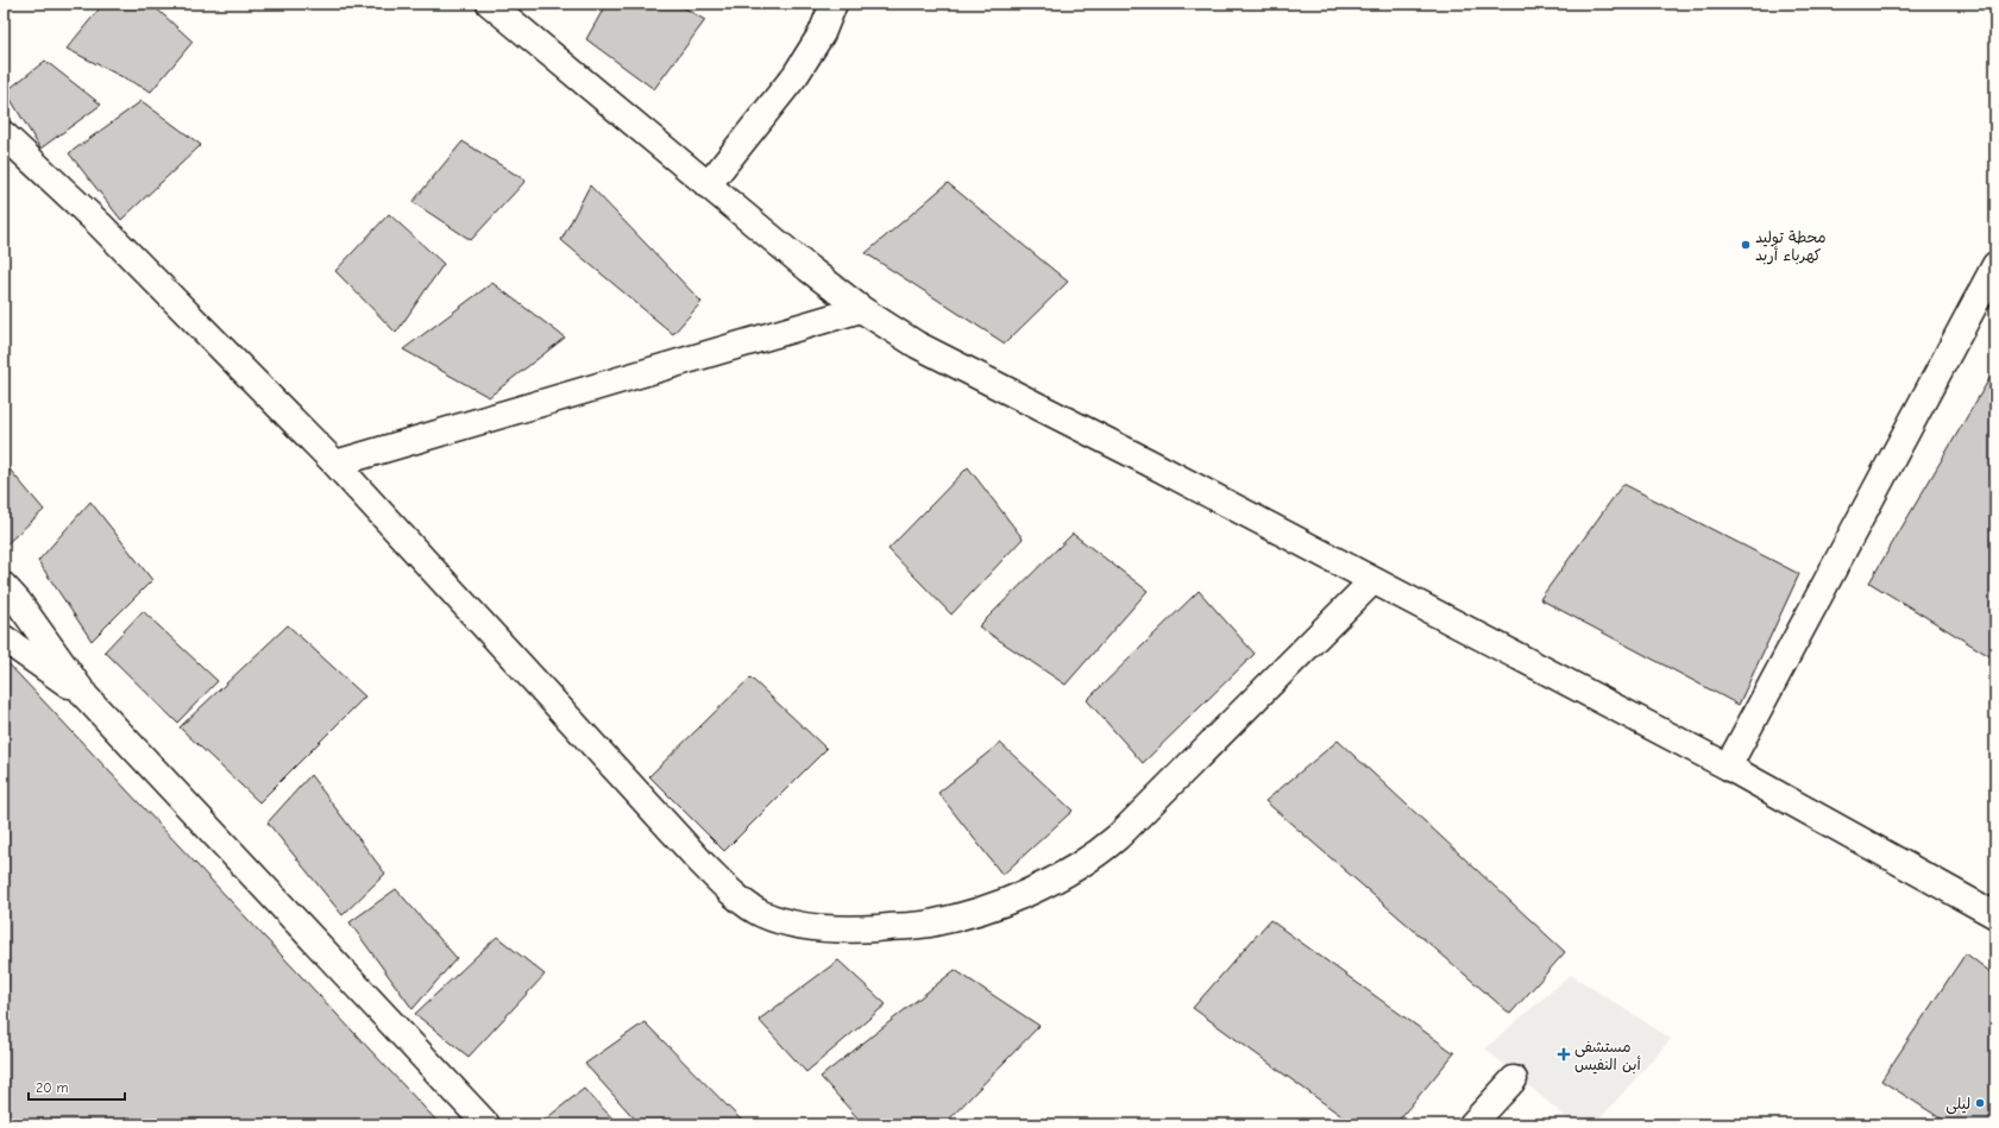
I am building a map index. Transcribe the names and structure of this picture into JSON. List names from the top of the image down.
{
  "places": {
    "other": ["محطة توليد كهرباء أربد", "ليلى"],
    "health": ["مستشفى أبن النفيس"]
  },
  "scale_bar": "20 m"
}
